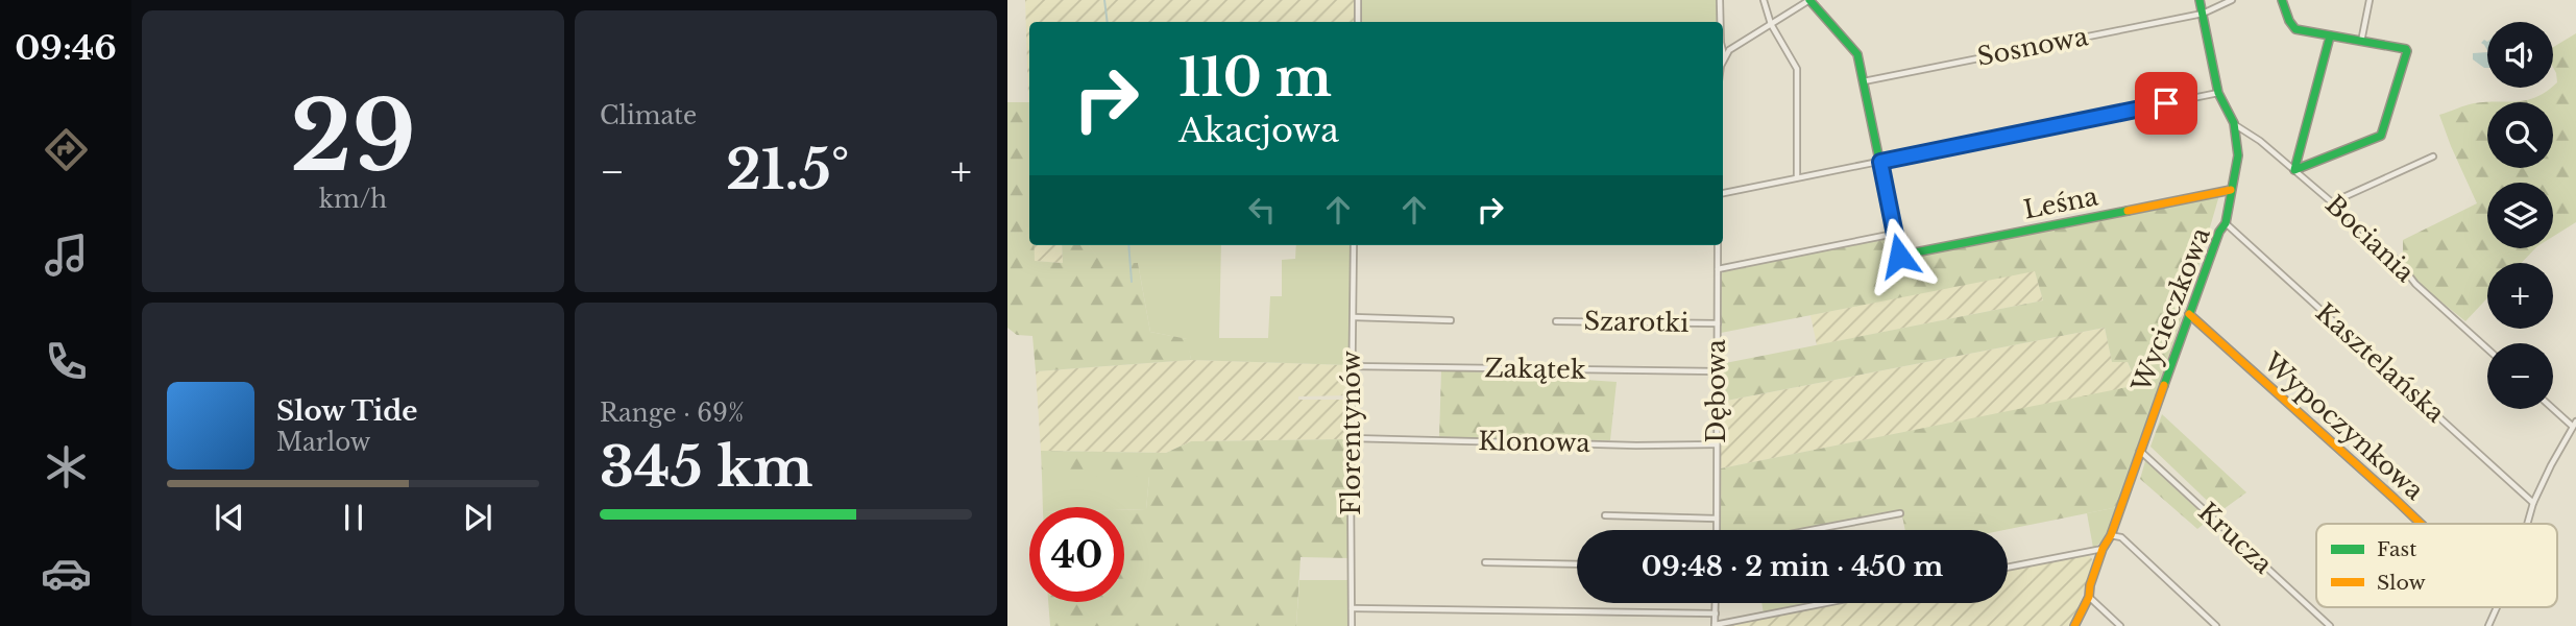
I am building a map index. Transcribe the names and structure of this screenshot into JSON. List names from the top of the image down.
{
  "streets": {
    "street": [
      "Sosnowa",
      "Leśna",
      "Bociania",
      "Wycieczkowa",
      "Szarotki",
      "Kasztelańska",
      "Zakątek",
      "Dębowa",
      "Wypoczynkowa",
      "Florentynów",
      "Klonowa",
      "Krucza"
    ]
  },
  "crossings": [
    ["Sosnowa", "Wycieczkowa"],
    ["Leśna", "Wycieczkowa"],
    ["Bociania", "Wycieczkowa"],
    ["Wycieczkowa", "Kasztelańska"],
    ["Wycieczkowa", "Wypoczynkowa"],
    ["Wycieczkowa", "Krucza"],
    ["Szarotki", "Dębowa"],
    ["Zakątek", "Dębowa"],
    ["Zakątek", "Florentynów"],
    ["Dębowa", "Klonowa"],
    ["Florentynów", "Klonowa"]
  ],
  "legend": ["Fast", "Slow"],
  "page": {
    "tabs": "09:46",
    "tile": [
      ["29", "km/h"],
      "Climate",
      ["Range · 69%", "345 km"]
    ],
    "map_buttons": ["+", "−"],
    "turn": ["110 m", "Akacjowa"],
    "heat": ["−", "21.5°", "+"],
    "song": ["Slow Tide", "Marlow"],
    "limit": "40",
    "trip": "09:48 · 2 min · 450 m"
  }
}
